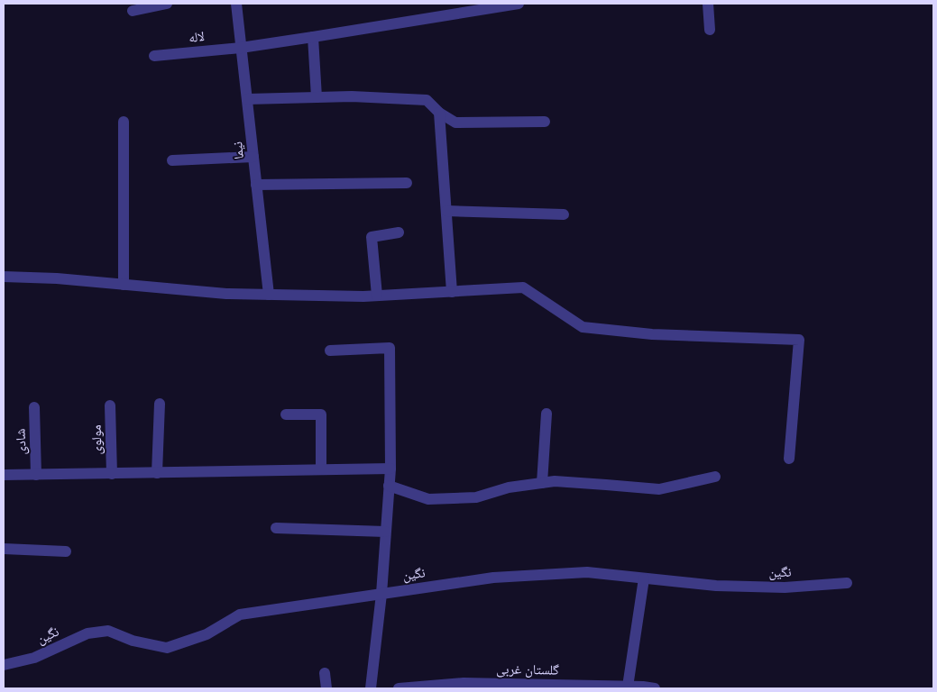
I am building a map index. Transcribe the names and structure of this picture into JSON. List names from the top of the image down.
{
  "streets": {
    "street": [
      "لاله",
      "نیما",
      "مولوی",
      "شادی",
      "نگین",
      "گلستان غربی"
    ]
  },
  "crossings": [
    ["لاله", "نیما"]
  ]
}
